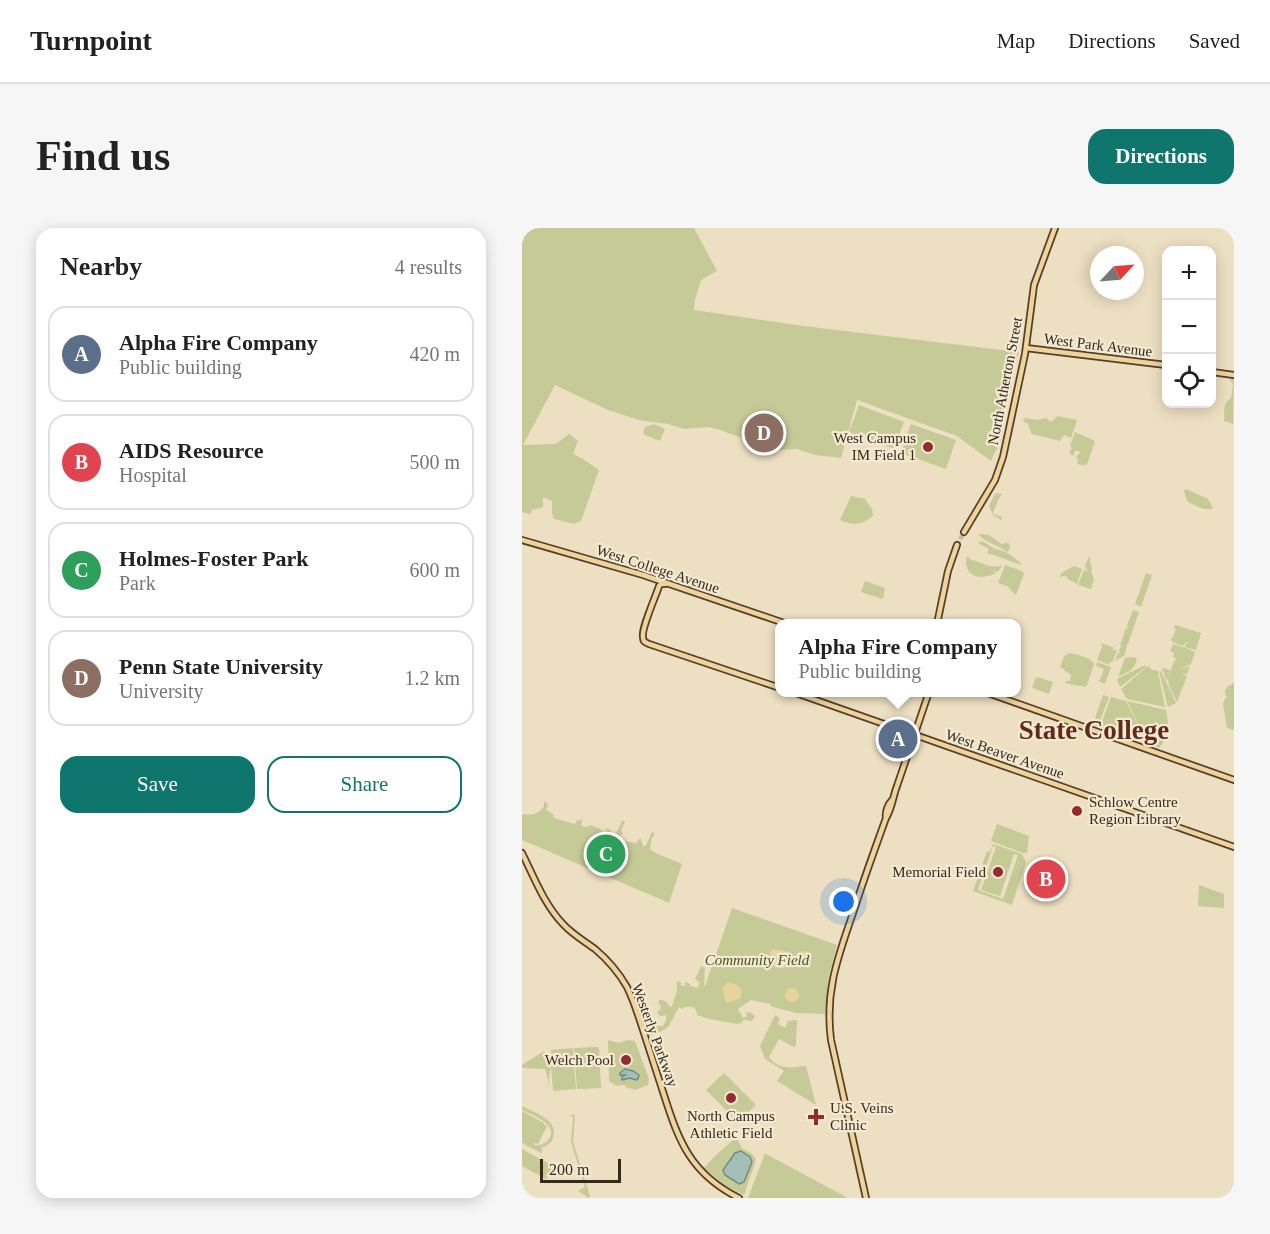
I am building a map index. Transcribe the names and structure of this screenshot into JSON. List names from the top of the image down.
{
  "streets": {
    "main road": [
      "West Park Avenue",
      "North Atherton Street",
      "West College Avenue",
      "West Beaver Avenue",
      "Westerly Parkway"
    ]
  },
  "crossings": [
    ["West Park Avenue", "North Atherton Street"]
  ],
  "districts": ["State College"],
  "parks": ["Community Field"],
  "places": {
    "other": [
      "West Campus IM Field 1",
      "Schlow Centre Region Library",
      "Memorial Field",
      "Welch Pool",
      "North Campus Athletic Field"
    ],
    "health": ["U.S. Veins Clinic"]
  },
  "scale_bar": "200 m",
  "north": "top right",
  "page": {
    "header": "Turnpoint",
    "nav": ["Map", "Directions", "Saved"],
    "buttons": [
      "Directions",
      ["Save", "Share"]
    ],
    "title": "Find us",
    "heading": ["Nearby", "4 results"],
    "map_buttons": ["+", "−"],
    "list": [
      {
        "mark": "A",
        "name": "Alpha Fire Company",
        "note": "Public building",
        "value": "420 m"
      },
      {
        "mark": "B",
        "name": "AIDS Resource",
        "note": "Hospital",
        "value": "500 m"
      },
      {
        "mark": "C",
        "name": "Holmes-Foster Park",
        "note": "Park",
        "value": "600 m"
      },
      {
        "mark": "D",
        "name": "Penn State University",
        "note": "University",
        "value": "1.2 km"
      }
    ],
    "pins": [
      "D",
      "A",
      "C",
      "B"
    ],
    "popup": ["Alpha Fire Company", "Public building"],
    "scale": "200 m"
  }
}
